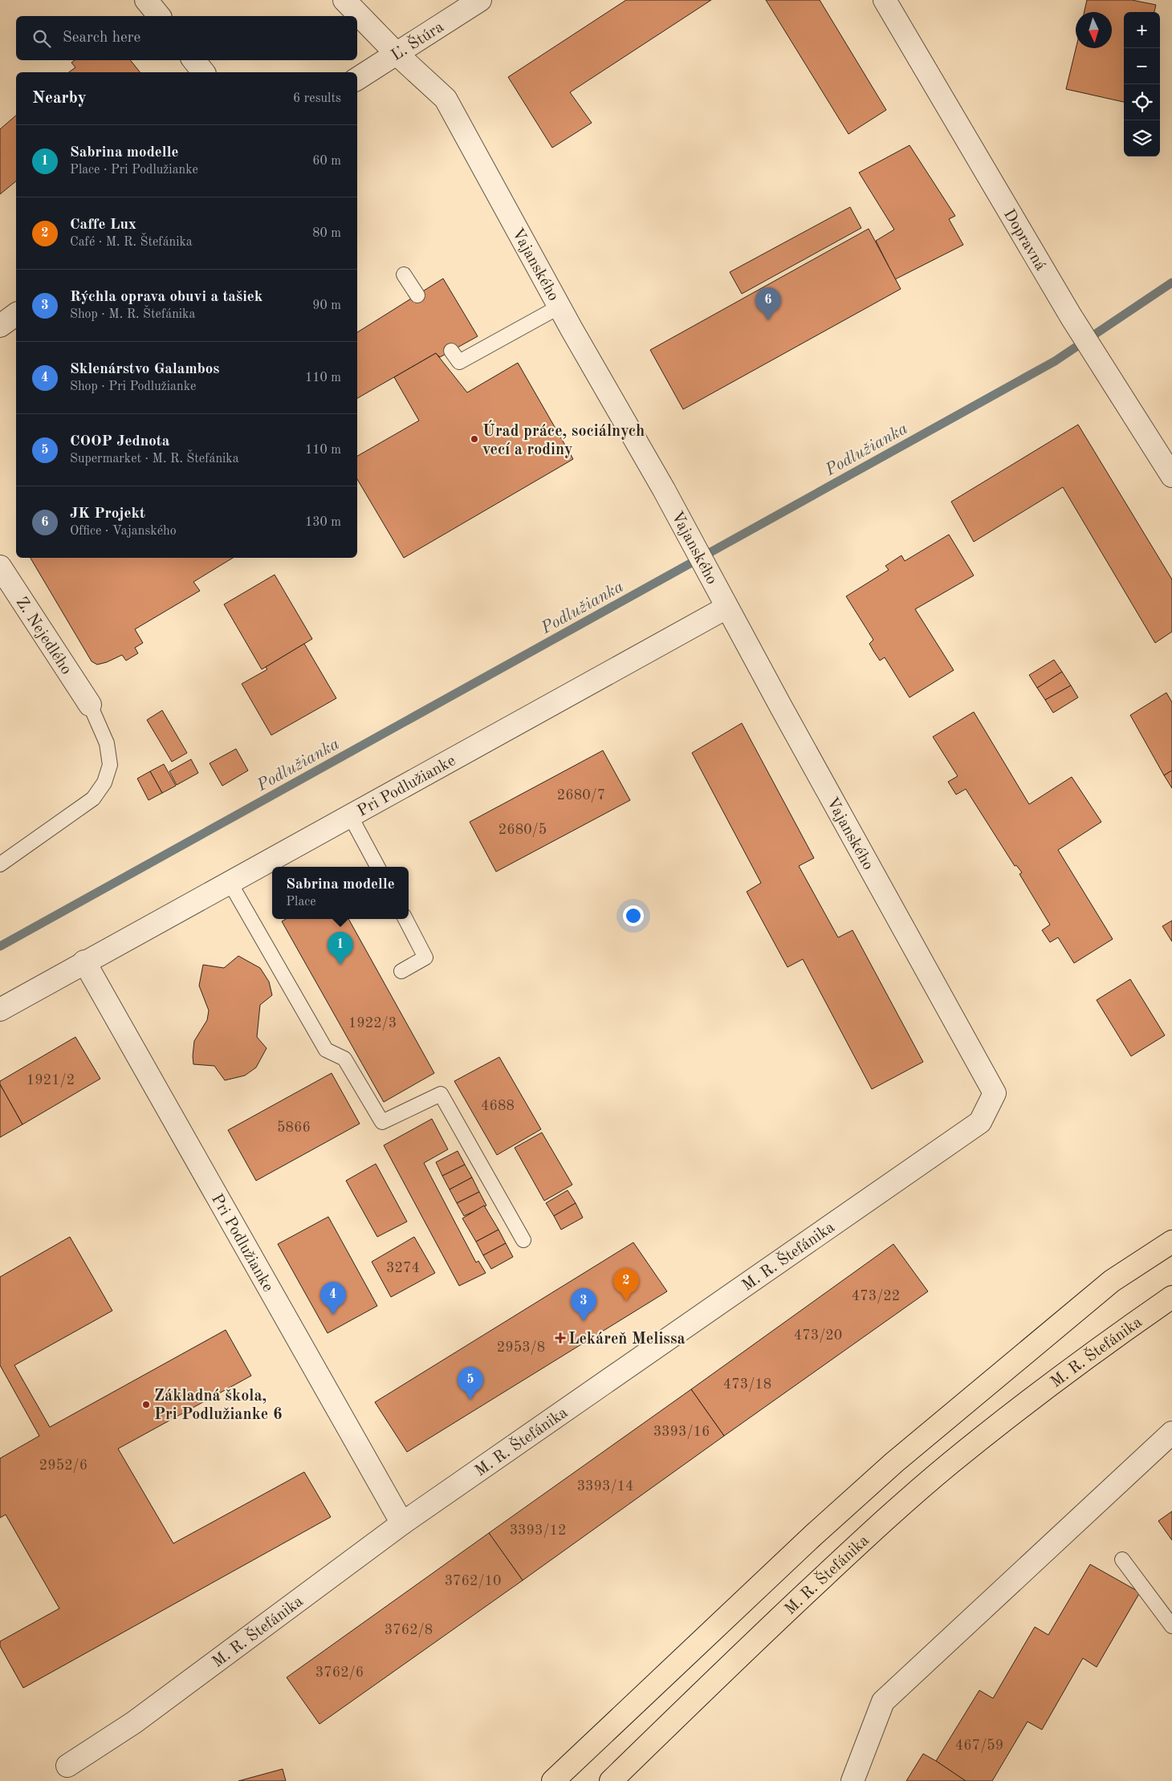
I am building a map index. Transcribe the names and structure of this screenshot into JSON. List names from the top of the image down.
{
  "streets": {
    "main road": ["M. R. Štefánika"],
    "street": [
      "Ľ. Štúra",
      "Dopravná",
      "Vajanského",
      "Z. Nejedlého",
      "Pri Podlužianke"
    ]
  },
  "crossings": [
    ["Ľ. Štúra", "Vajanského"],
    ["Vajanského", "Pri Podlužianke"],
    ["Vajanského", "M. R. Štefánika"],
    ["Pri Podlužianke", "M. R. Štefánika"]
  ],
  "water": ["Podlužianka"],
  "places": {
    "other": ["Úrad práce, sociálnych vecí a rodiny", "Základná škola, Pri Podlužianke 6"],
    "health": ["Lekáreň Melissa"]
  },
  "house_numbers": [
    "2680/7",
    "2680/5",
    "1922/3",
    "1921/2",
    "4688",
    "5866",
    "3274",
    "473/22",
    "473/20",
    "2953/8",
    "473/18",
    "3393/16",
    "2952/6",
    "3393/14",
    "3393/12",
    "3762/10",
    "3762/8",
    "3762/6",
    "467/59"
  ],
  "north": "bottom",
  "page": {
    "map_buttons": ["+", "−"],
    "search": "Search here",
    "heading": ["Nearby", "6 results"],
    "list": [
      {
        "mark": "1",
        "name": "Sabrina modelle",
        "note": "Place · Pri Podlužianke",
        "value": "60 m"
      },
      {
        "mark": "2",
        "name": "Caffe Lux",
        "note": "Café · M. R. Štefánika",
        "value": "80 m"
      },
      {
        "mark": "3",
        "name": "Rýchla oprava obuvi a tašiek",
        "note": "Shop · M. R. Štefánika",
        "value": "90 m"
      },
      {
        "mark": "4",
        "name": "Sklenárstvo Galambos",
        "note": "Shop · Pri Podlužianke",
        "value": "110 m"
      },
      {
        "mark": "5",
        "name": "COOP Jednota",
        "note": "Supermarket · M. R. Štefánika",
        "value": "110 m"
      },
      {
        "mark": "6",
        "name": "JK Projekt",
        "note": "Office · Vajanského",
        "value": "130 m"
      }
    ],
    "pins": [
      "6",
      "1",
      "2",
      "4",
      "3",
      "5"
    ],
    "popup": ["Sabrina modelle", "Place"]
  }
}
